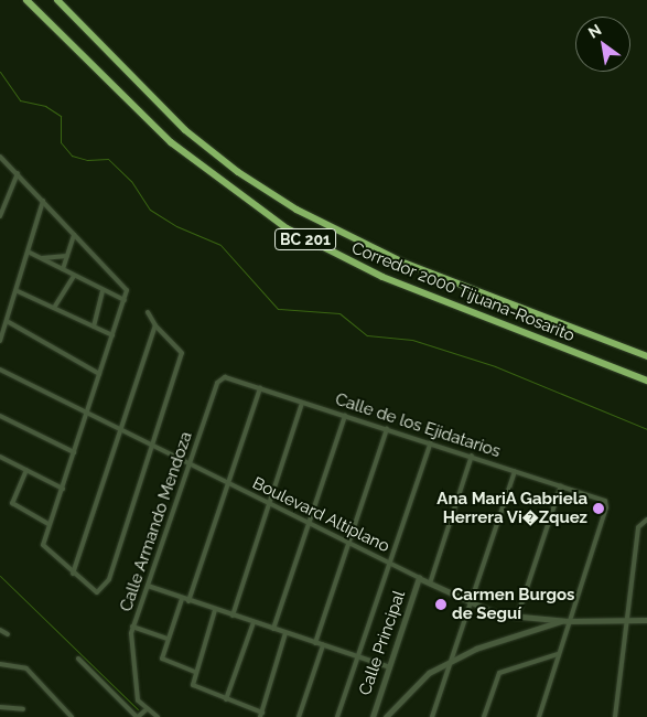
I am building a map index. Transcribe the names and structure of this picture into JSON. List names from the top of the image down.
{
  "streets": {
    "highway": ["BC 201", "Corredor 2000 Tijuana-Rosarito"],
    "street": [
      "Calle de los Ejidatarios",
      "Boulevard Altiplano",
      "Calle Armando Mendoza",
      "Calle Principal"
    ]
  },
  "crossings": [
    ["Calle de los Ejidatarios", "Boulevard Altiplano"],
    ["Calle de los Ejidatarios", "Calle Armando Mendoza"],
    ["Boulevard Altiplano", "Calle Armando Mendoza"],
    ["Boulevard Altiplano", "Calle Principal"]
  ],
  "places": ["Ana MariA Gabriela Herrera Vi�Zquez", "Carmen Burgos de Seguí"],
  "north": "top left"
}
